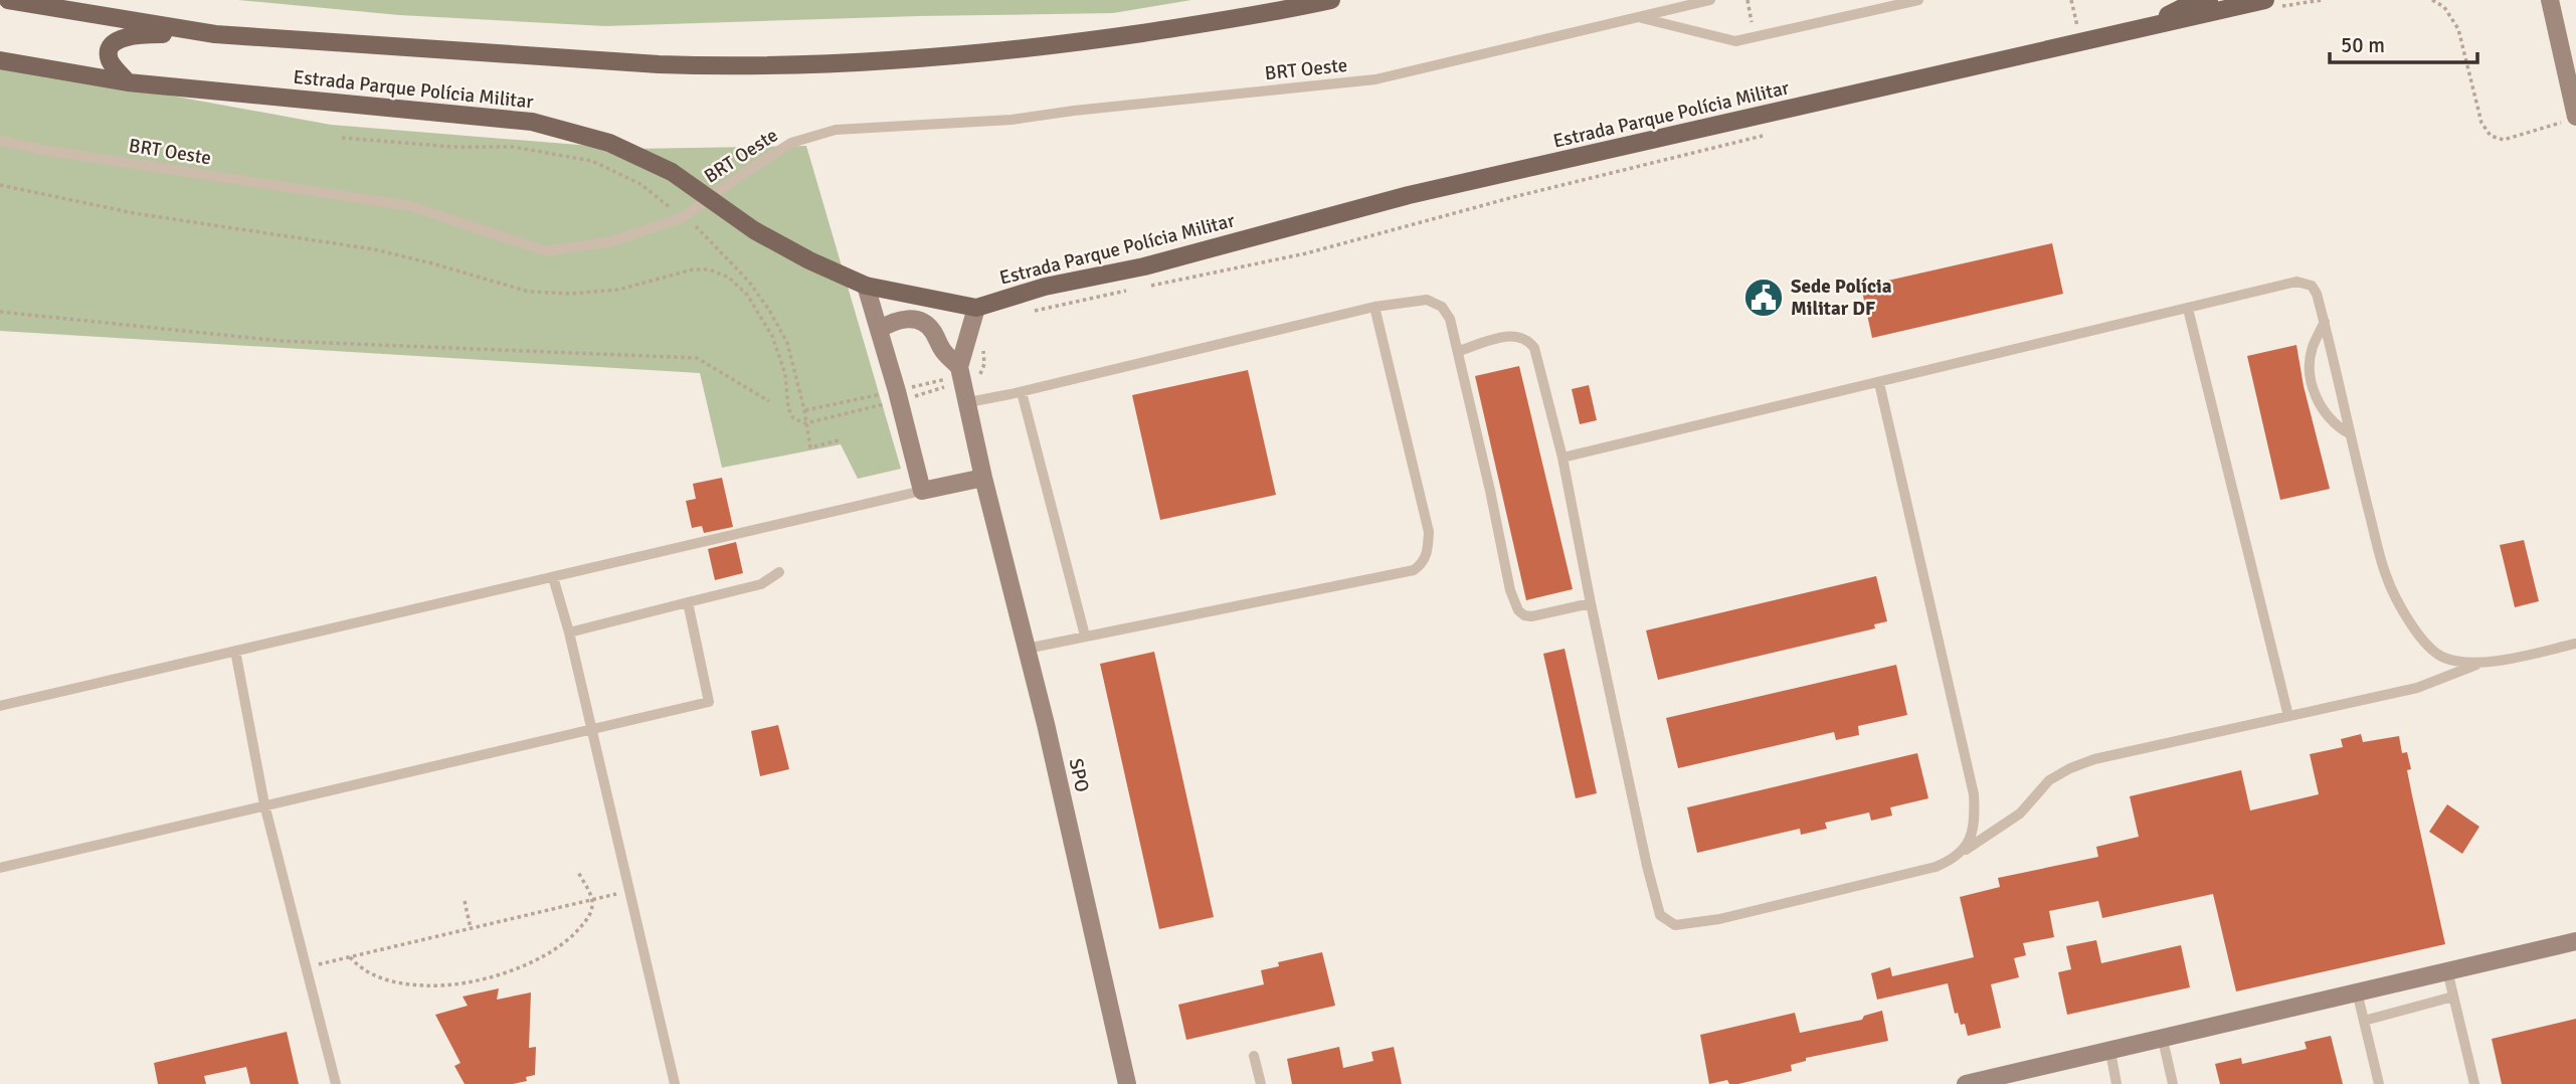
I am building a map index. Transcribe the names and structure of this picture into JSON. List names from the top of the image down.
{
  "streets": {
    "main road": ["Estrada Parque Polícia Militar"],
    "street": ["SPO"],
    "lane": ["BRT Oeste"]
  },
  "crossings": [
    ["BRT Oeste", "Estrada Parque Polícia Militar"]
  ],
  "places": {
    "public building": ["Sede Polícia Militar DF"]
  },
  "scale_bar": "50 m"
}
